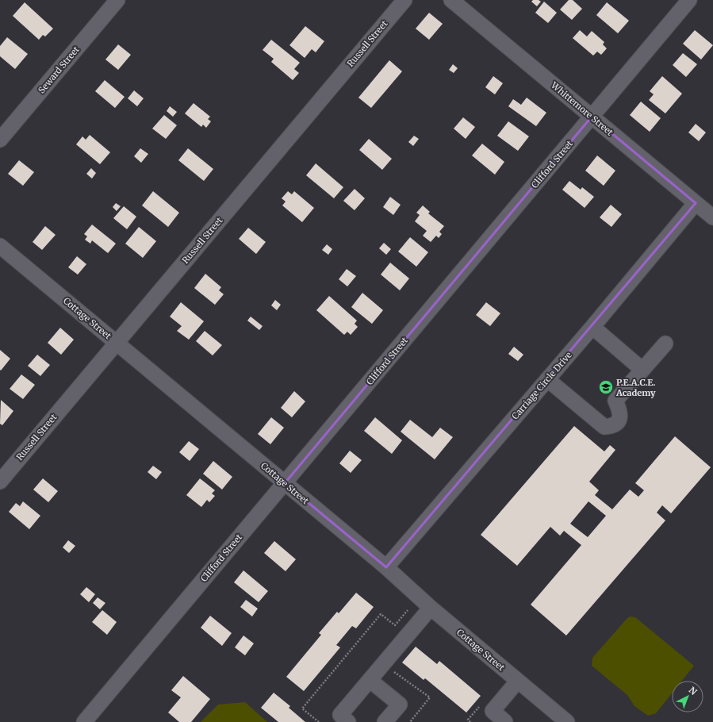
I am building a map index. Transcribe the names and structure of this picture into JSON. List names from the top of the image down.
{
  "streets": {
    "street": [
      "Russell Street",
      "Seward Street",
      "Whittemore Street",
      "Clifford Street",
      "Cottage Street",
      "Carriage Circle Drive"
    ]
  },
  "crossings": [
    ["Russell Street", "Cottage Street"],
    ["Whittemore Street", "Clifford Street"],
    ["Whittemore Street", "Carriage Circle Drive"],
    ["Clifford Street", "Cottage Street"],
    ["Cottage Street", "Carriage Circle Drive"]
  ],
  "places": {
    "school or university": ["P.E.A.C.E. Academy"]
  },
  "north": "top right"
}
